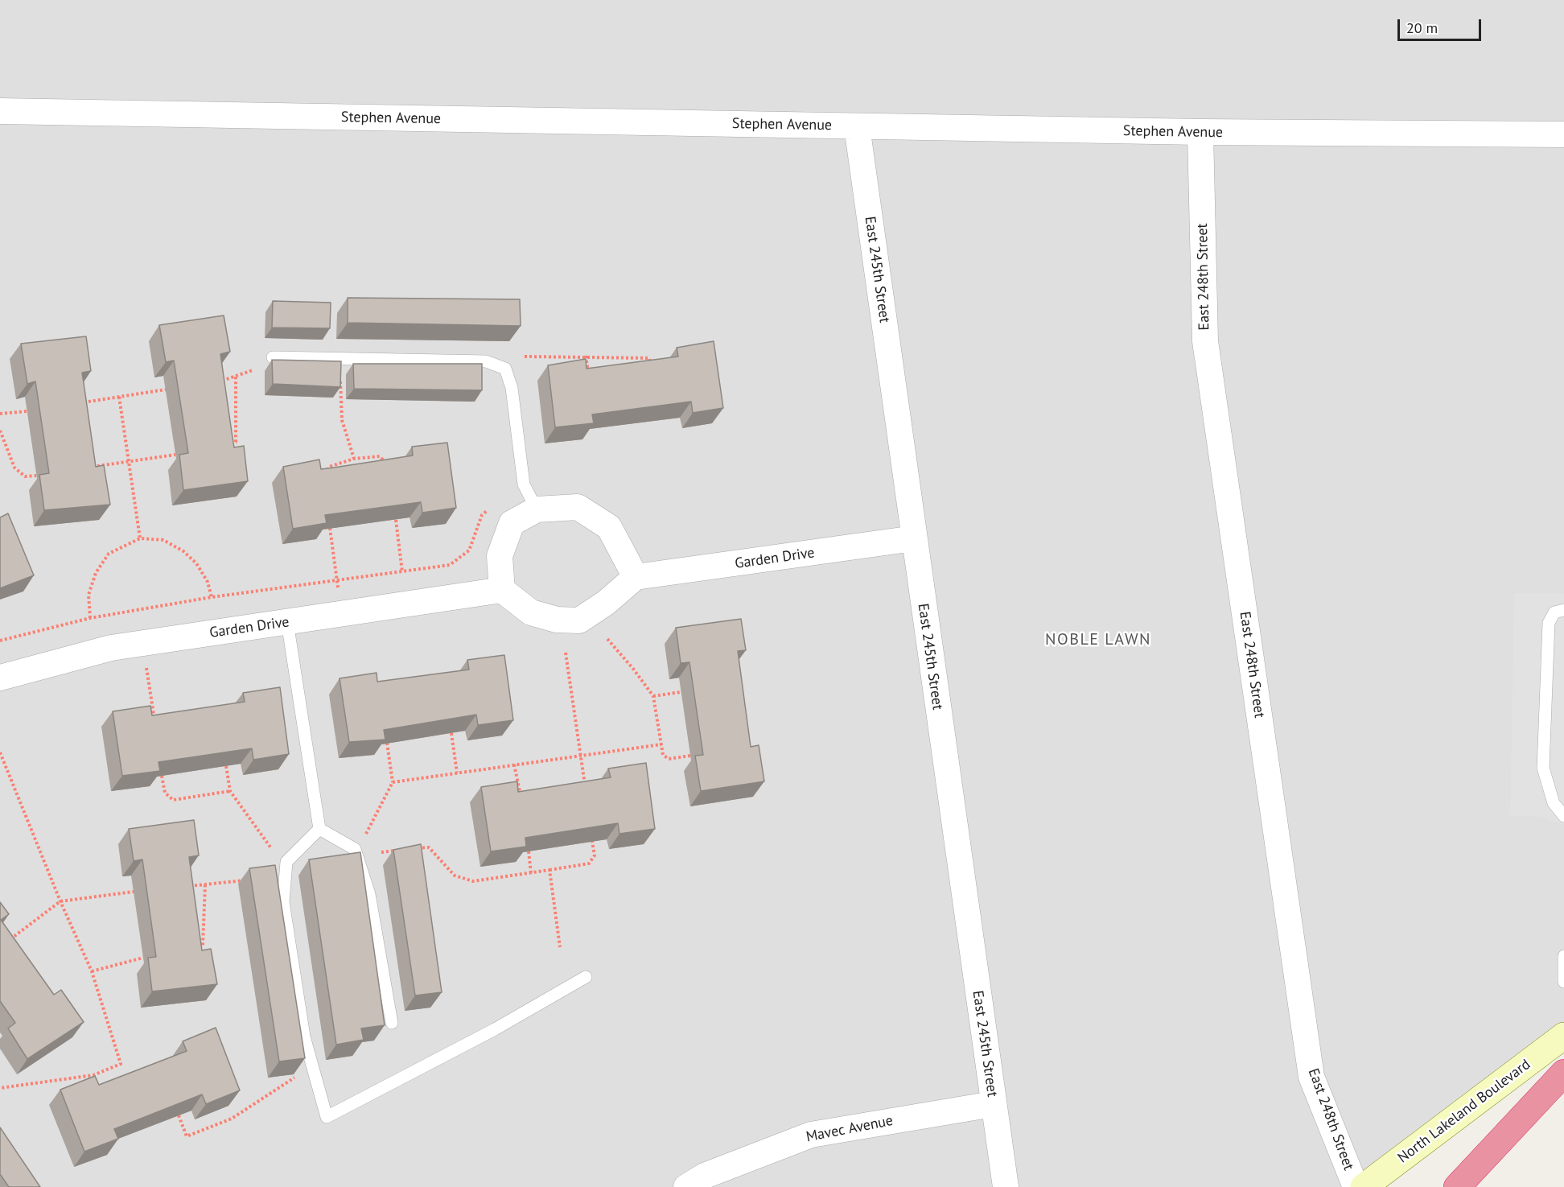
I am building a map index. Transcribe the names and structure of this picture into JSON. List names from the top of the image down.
{
  "streets": {
    "street": [
      "Stephen Avenue",
      "East 245th Street",
      "East 248th Street",
      "Garden Drive",
      "North Lakeland Boulevard",
      "Mavec Avenue"
    ]
  },
  "crossings": [
    ["Stephen Avenue", "East 245th Street"],
    ["Stephen Avenue", "East 248th Street"],
    ["East 245th Street", "Garden Drive"],
    ["East 245th Street", "Mavec Avenue"]
  ],
  "districts": ["NOBLE LAWN"],
  "scale_bar": "20 m"
}
